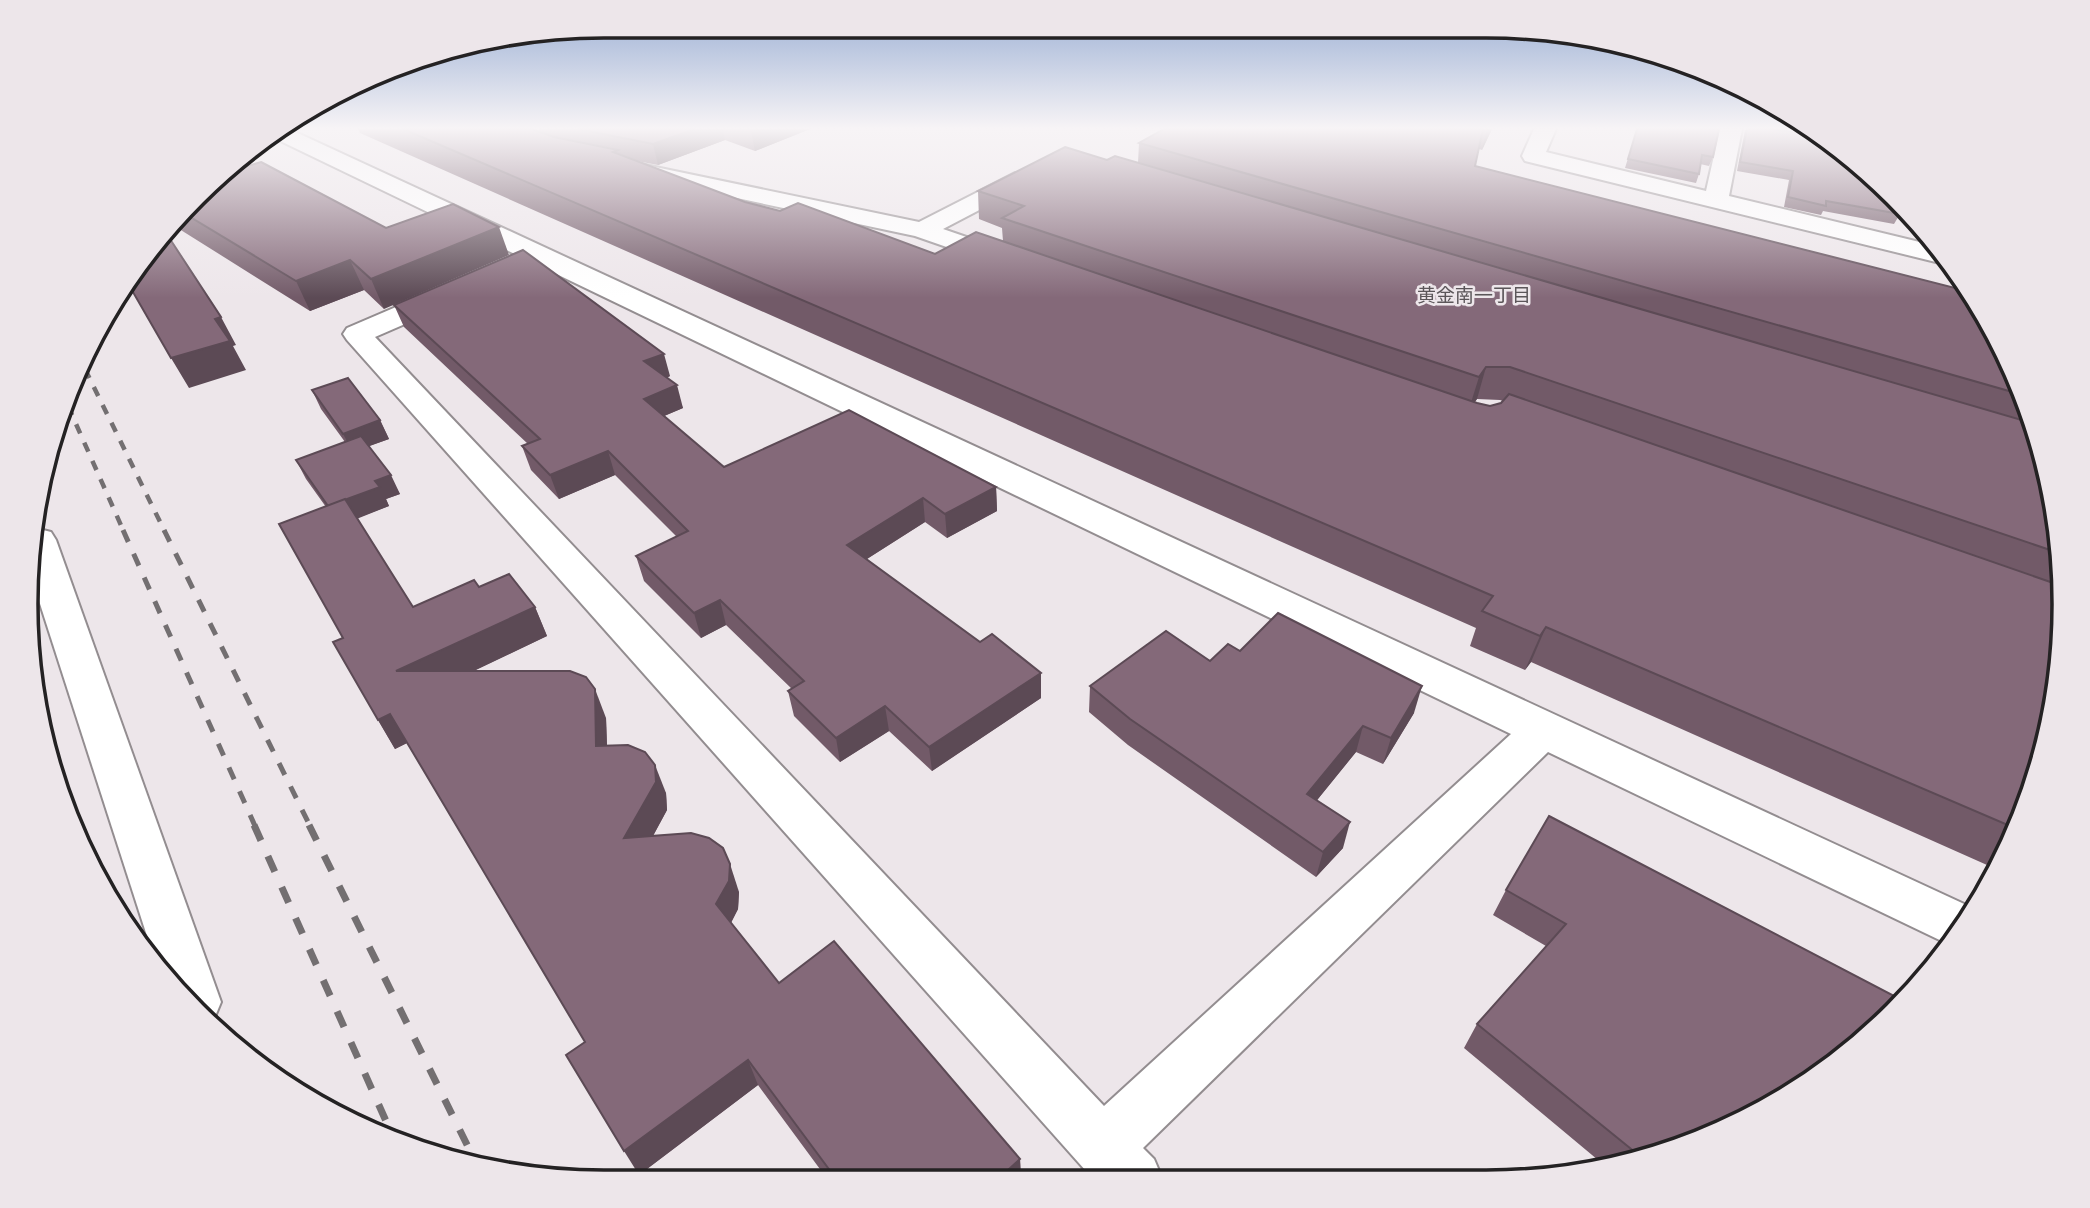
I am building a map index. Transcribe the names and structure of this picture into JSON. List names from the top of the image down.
{
  "districts": ["黄金南一丁目"]
}
